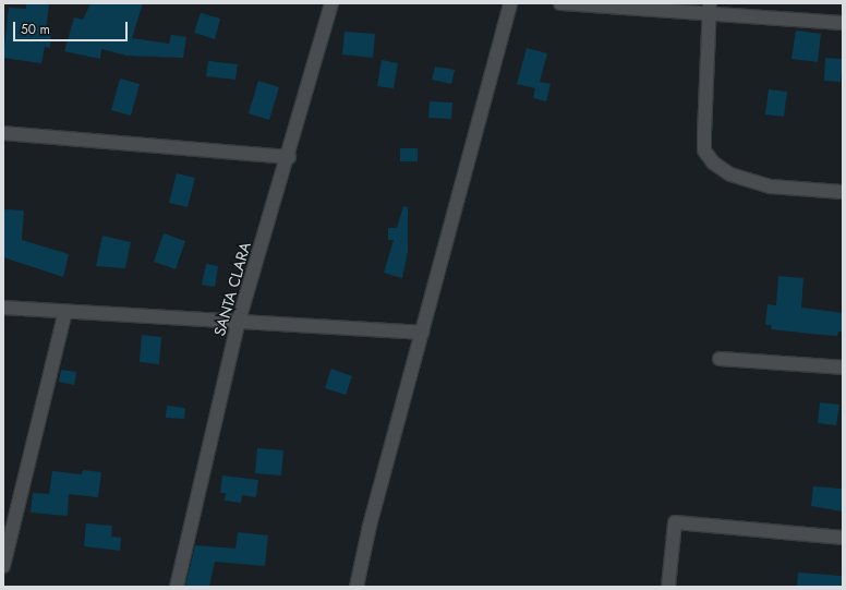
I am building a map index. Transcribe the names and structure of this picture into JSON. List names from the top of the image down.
{
  "streets": {
    "street": ["SANTA CLARA"]
  },
  "scale_bar": "50 m"
}
